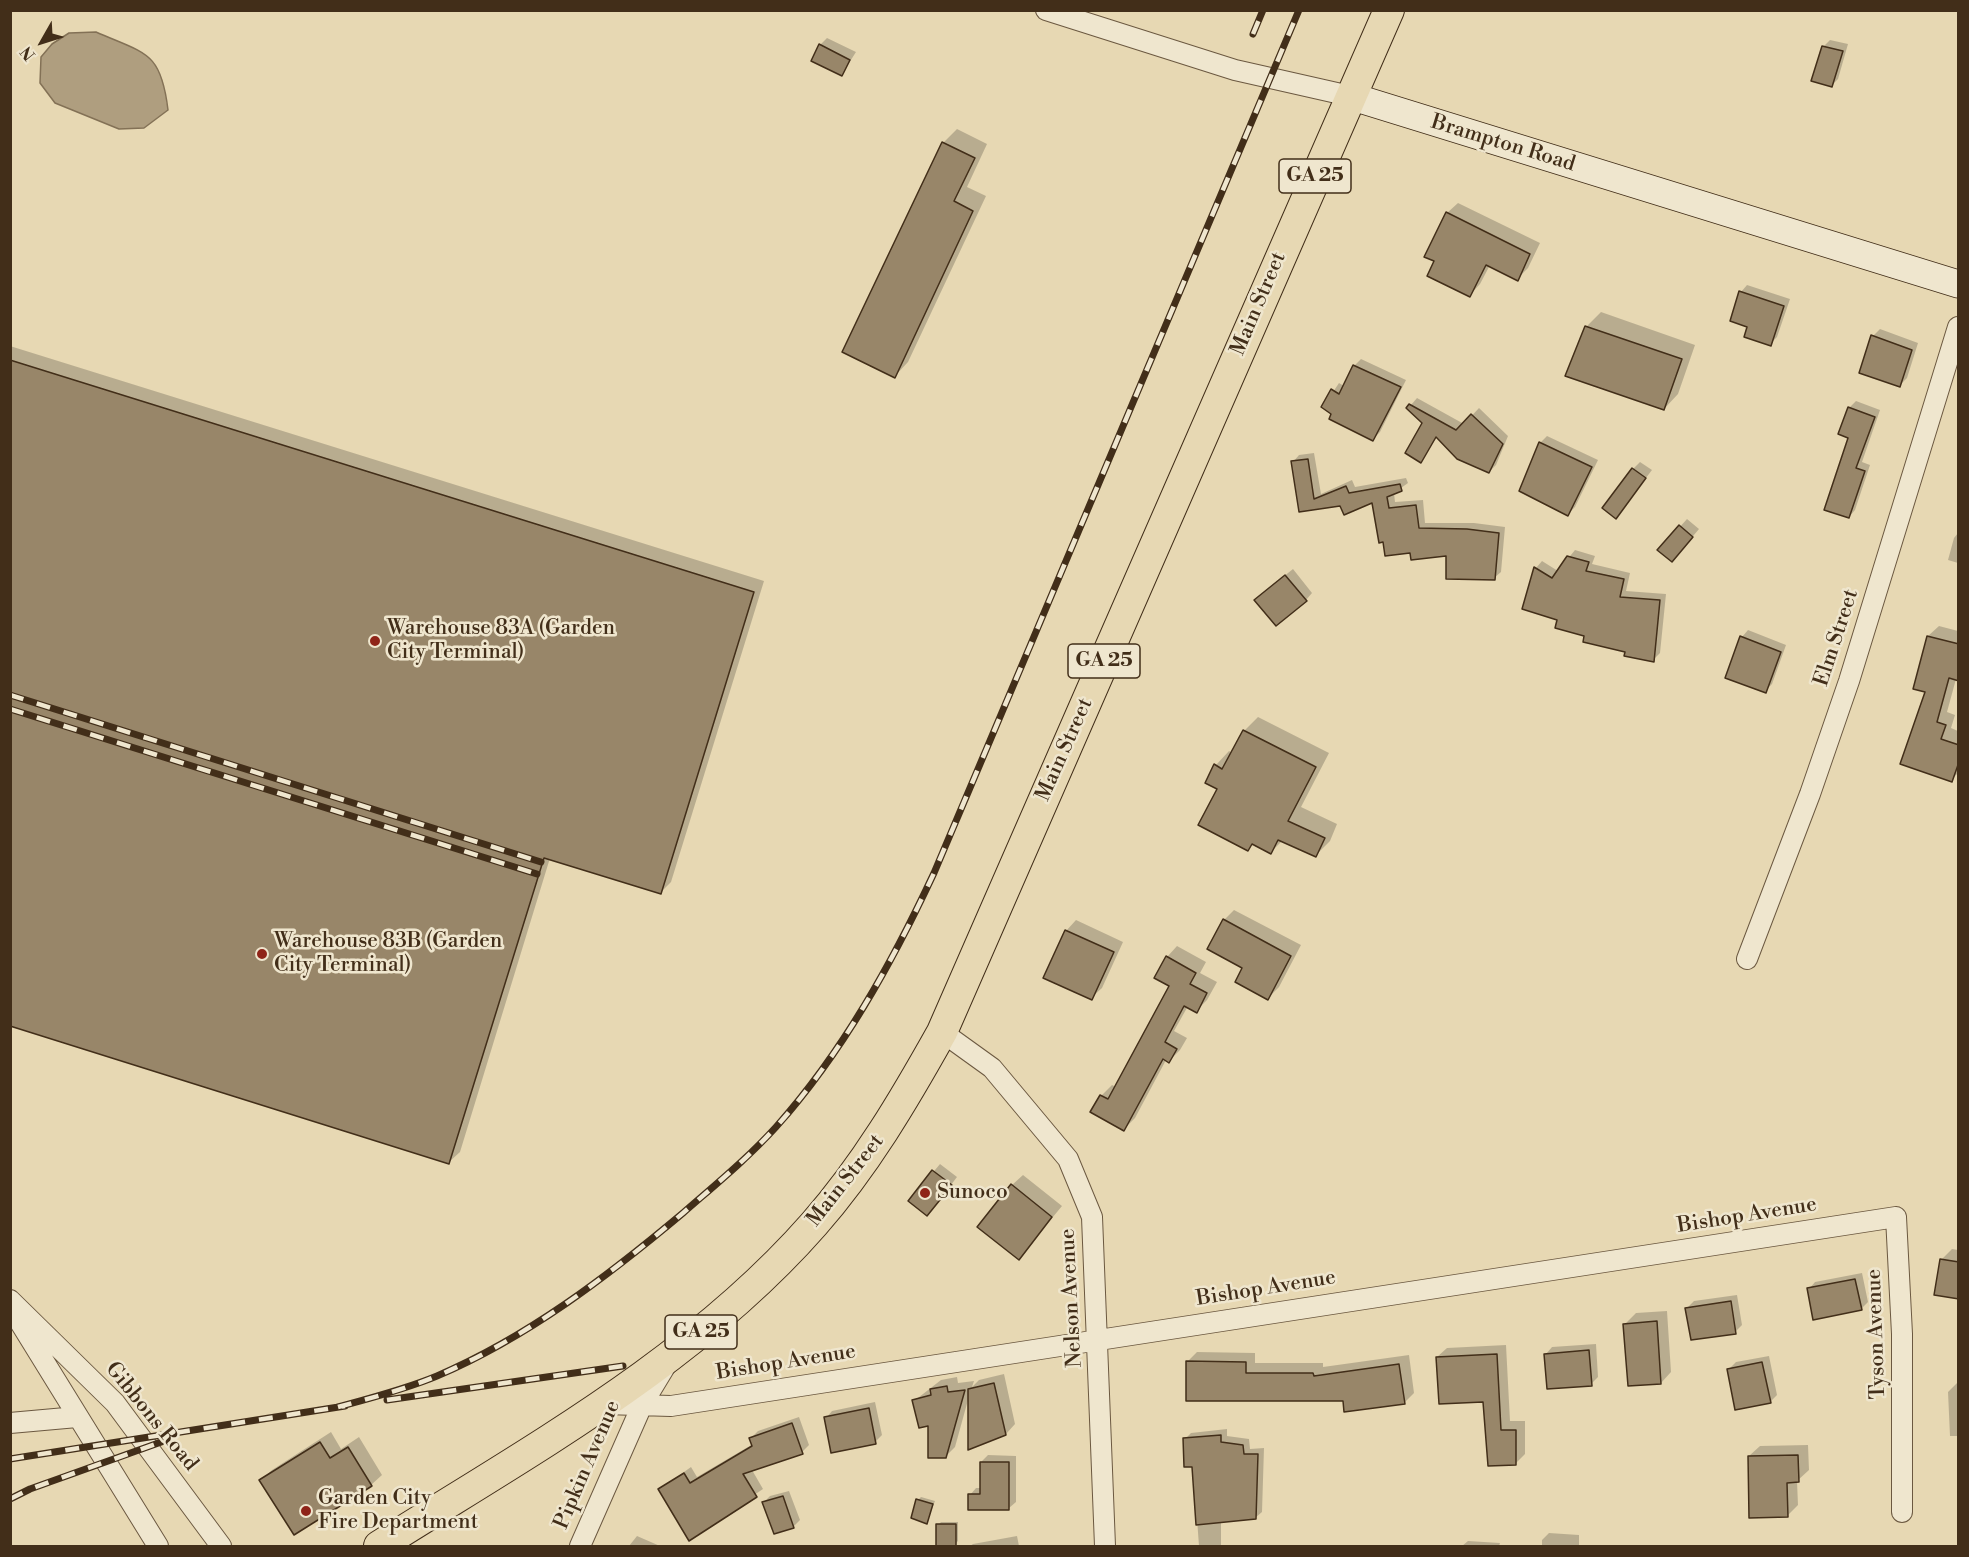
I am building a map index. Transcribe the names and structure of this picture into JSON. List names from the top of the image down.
{
  "streets": {
    "main road": ["Brampton Road", "GA 25", "Main Street"],
    "street": [
      "Elm Street",
      "Bishop Avenue",
      "Nelson Avenue",
      "Tyson Avenue",
      "Gibbons Road",
      "Pipkin Avenue"
    ]
  },
  "crossings": [
    ["Brampton Road", "Main Street"],
    ["Main Street", "Bishop Avenue"],
    ["Main Street", "Nelson Avenue"],
    ["Main Street", "Pipkin Avenue"],
    ["Bishop Avenue", "Nelson Avenue"],
    ["Bishop Avenue", "Tyson Avenue"],
    ["Bishop Avenue", "Pipkin Avenue"]
  ],
  "places": [
    "Warehouse 83A (Garden City Terminal)",
    "Warehouse 83B (Garden City Terminal)",
    "Sunoco",
    "Garden City Fire Department"
  ],
  "north": "bottom left"
}
